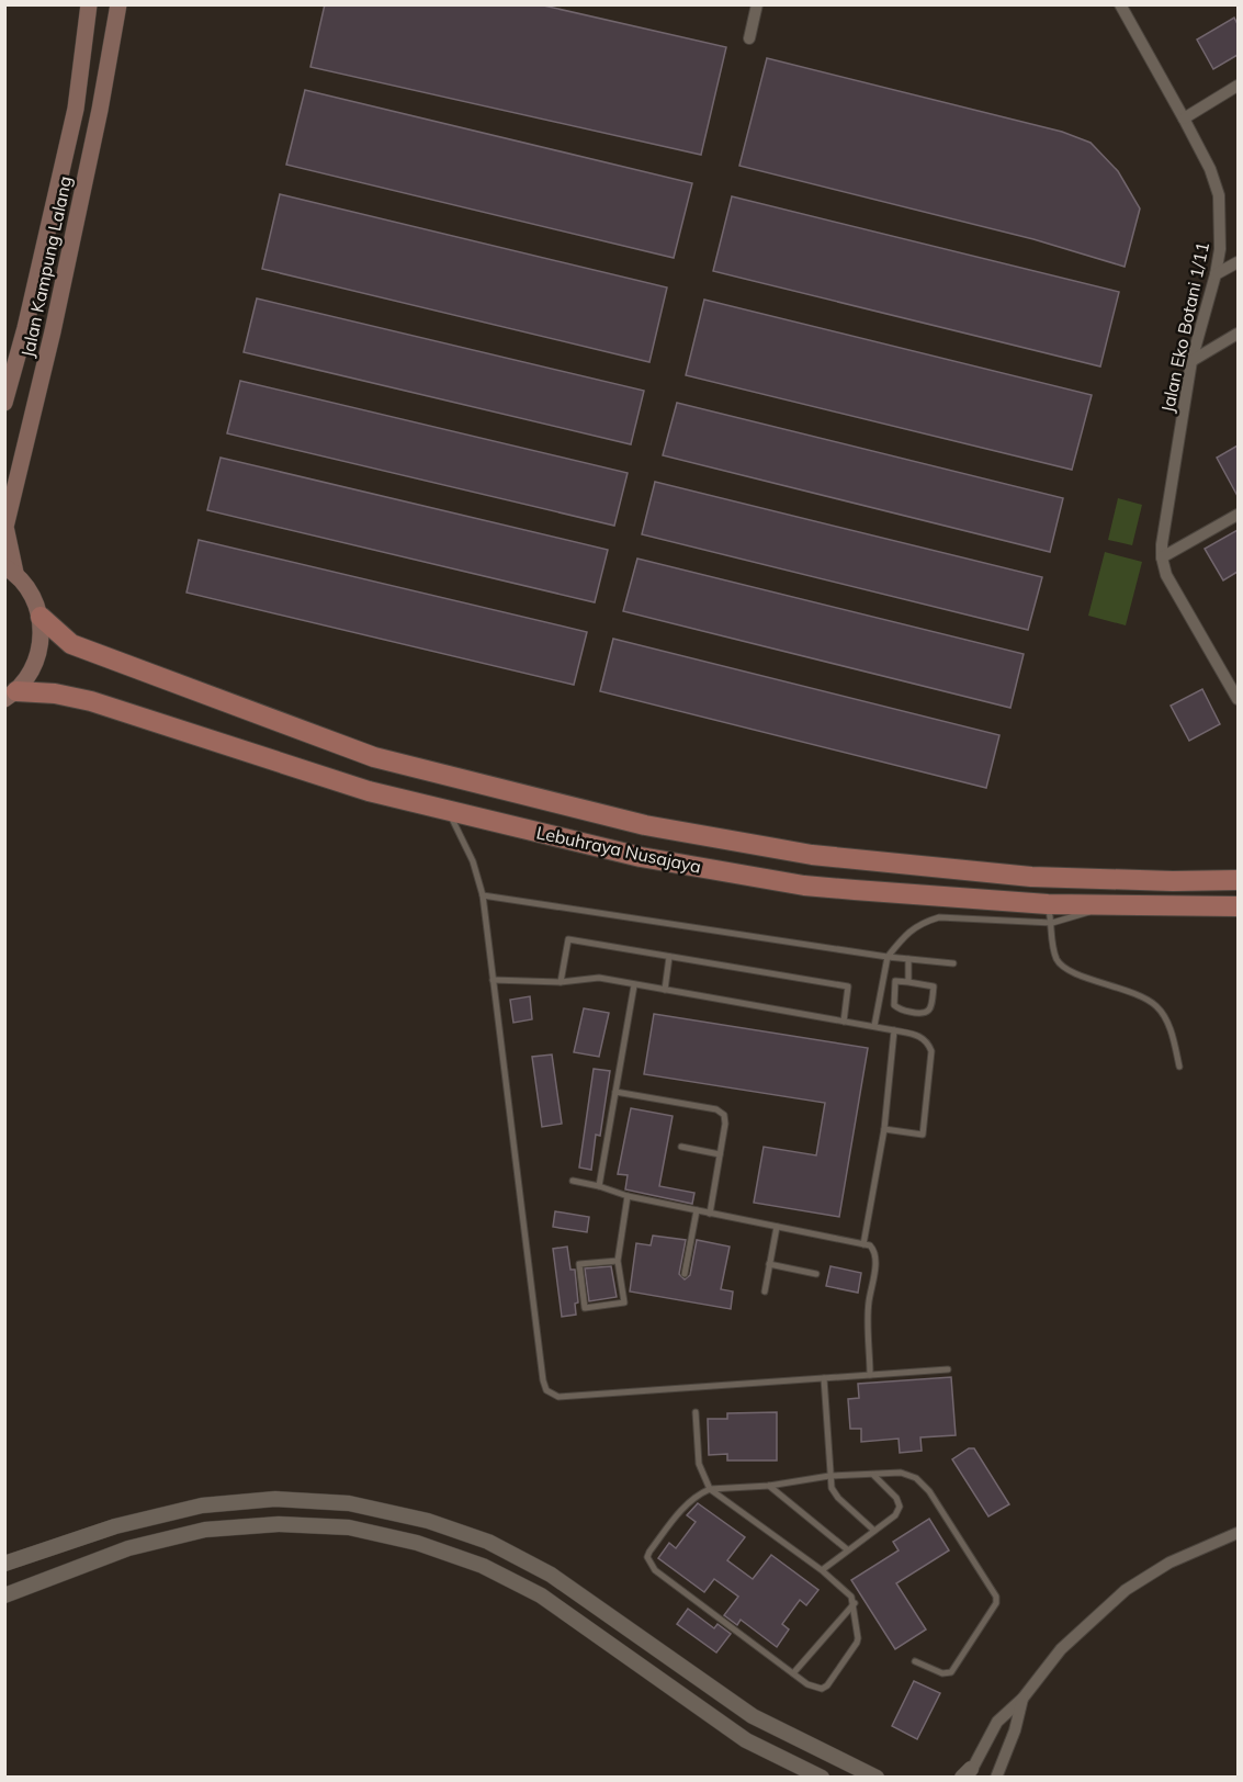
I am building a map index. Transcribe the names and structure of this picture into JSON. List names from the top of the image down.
{
  "streets": {
    "main road": ["Jalan Kampung Lalang", "Lebuhraya Nusajaya"],
    "street": ["Jalan Eko Botani 1/11"]
  }
}
